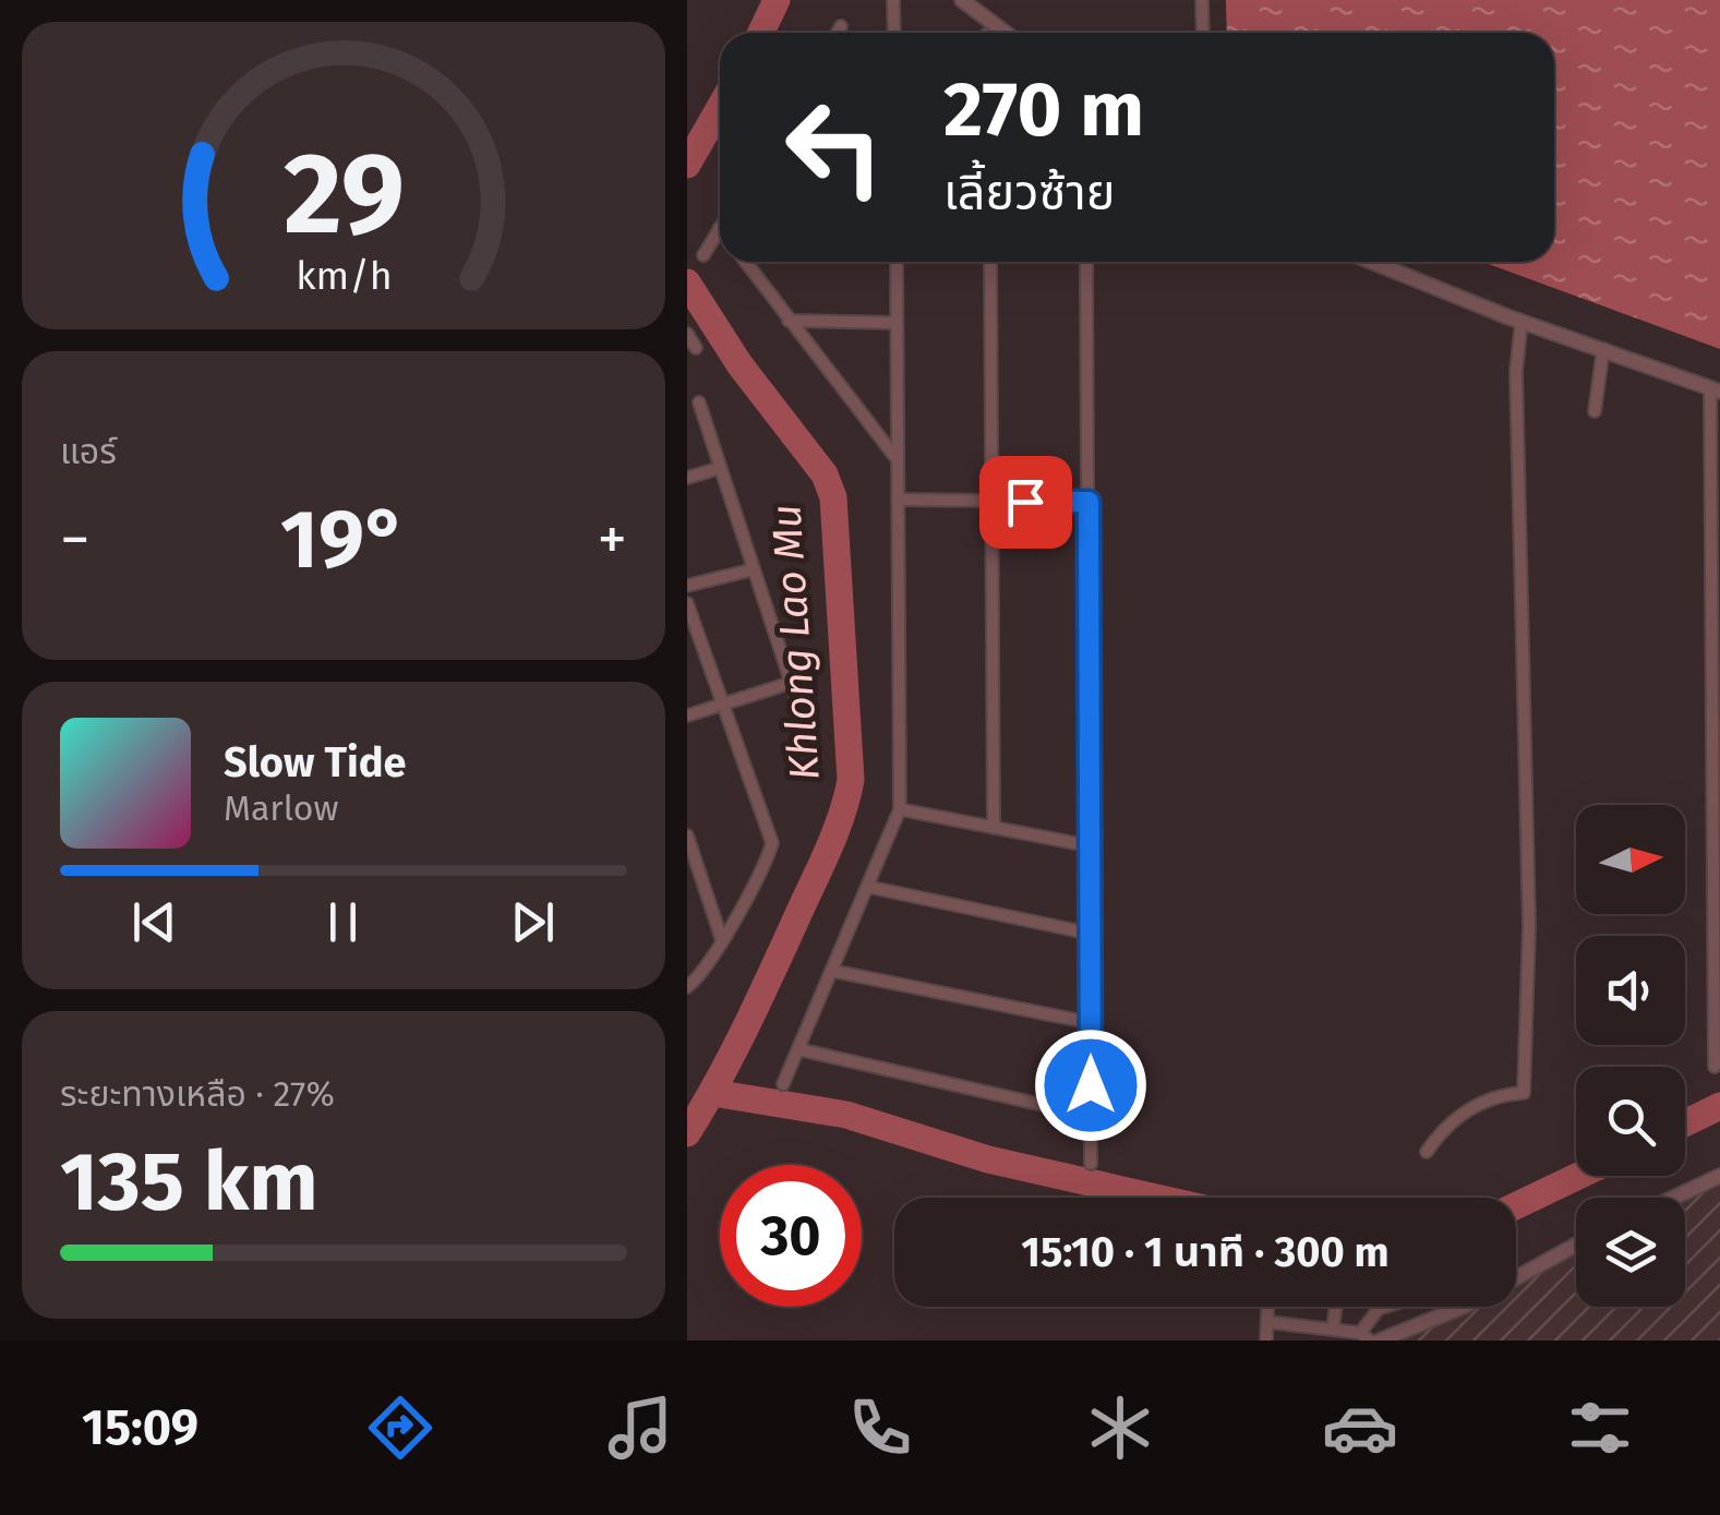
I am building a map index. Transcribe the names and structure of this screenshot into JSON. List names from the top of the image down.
{
  "water": ["Khlong Lao Mu"],
  "north": "right",
  "page": {
    "turn": ["270 m", "เลี้ยวซ้าย"],
    "tile": [
      "แอร์",
      ["ระยะทางเหลือ · 27%", "135 km"]
    ],
    "heat": ["−", "19°", "+"],
    "song": ["Slow Tide", "Marlow"],
    "limit": "30",
    "trip": "15:10 · 1 นาที · 300 m",
    "tabs": "15:09",
    "gauge": ["29", "km/h"]
  }
}
